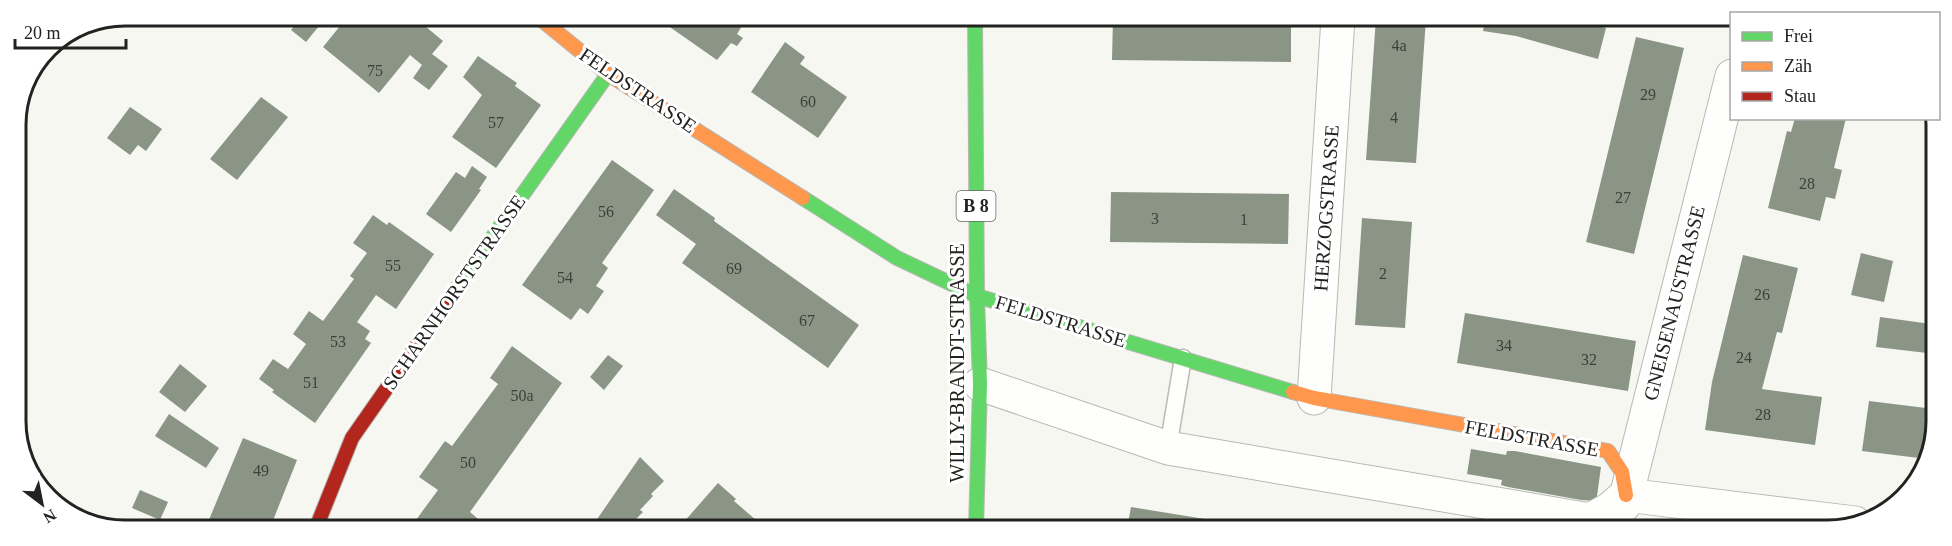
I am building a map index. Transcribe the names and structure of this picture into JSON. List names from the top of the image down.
{
  "streets": {
    "street": [
      "FELDSTRASSE",
      "B 8",
      "HERZOGSTRASSE",
      "SCHARNHORSTSTRASSE",
      "GNEISENAUSTRASSE",
      "WILLY-BRANDT-STRASSE"
    ]
  },
  "crossings": [
    ["FELDSTRASSE", "HERZOGSTRASSE"],
    ["FELDSTRASSE", "SCHARNHORSTSTRASSE"],
    ["FELDSTRASSE", "GNEISENAUSTRASSE"],
    ["FELDSTRASSE", "WILLY-BRANDT-STRASSE"]
  ],
  "house_numbers": [
    "4a",
    "75",
    "29",
    "60",
    "4",
    "57",
    "28",
    "27",
    "56",
    "3",
    "1",
    "55",
    "69",
    "2",
    "54",
    "26",
    "67",
    "53",
    "34",
    "24",
    "32",
    "51",
    "50a",
    "28",
    "50",
    "49"
  ],
  "legend": ["Frei", "Zäh", "Stau"],
  "scale_bar": "20 m",
  "north": "bottom right"
}
